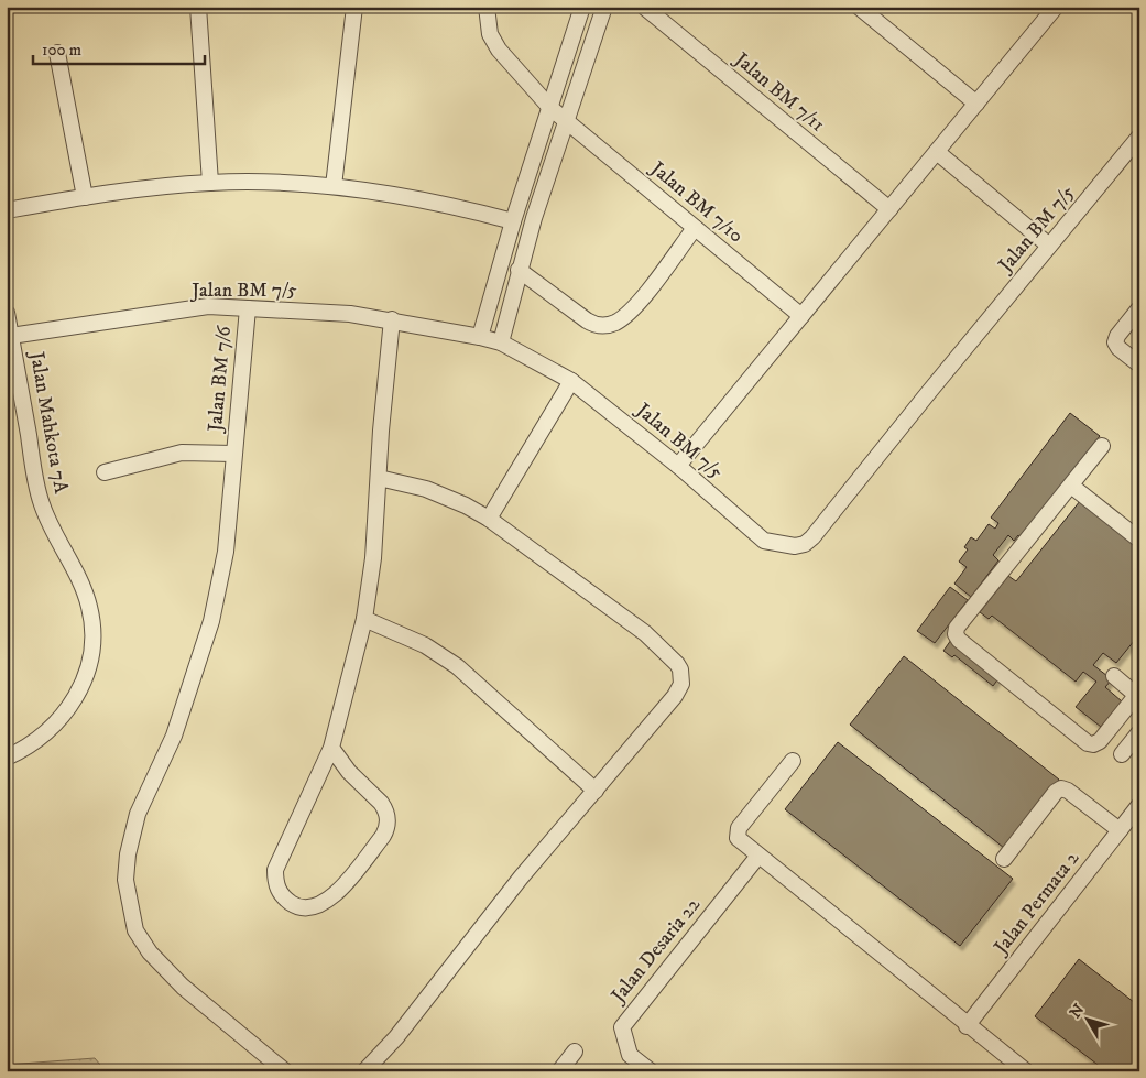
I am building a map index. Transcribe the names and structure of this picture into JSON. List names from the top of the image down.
{
  "streets": {
    "street": [
      "Jalan BM 7/11",
      "Jalan BM 7/10",
      "Jalan BM 7/5",
      "Jalan BM 7/6",
      "Jalan Mahkota 7A",
      "Jalan Permata 2",
      "Jalan Desaria 22"
    ]
  },
  "crossings": [
    ["Jalan BM 7/5", "Jalan BM 7/6"],
    ["Jalan BM 7/5", "Jalan Mahkota 7A"]
  ],
  "scale_bar": "100 m",
  "north": "top left"
}
